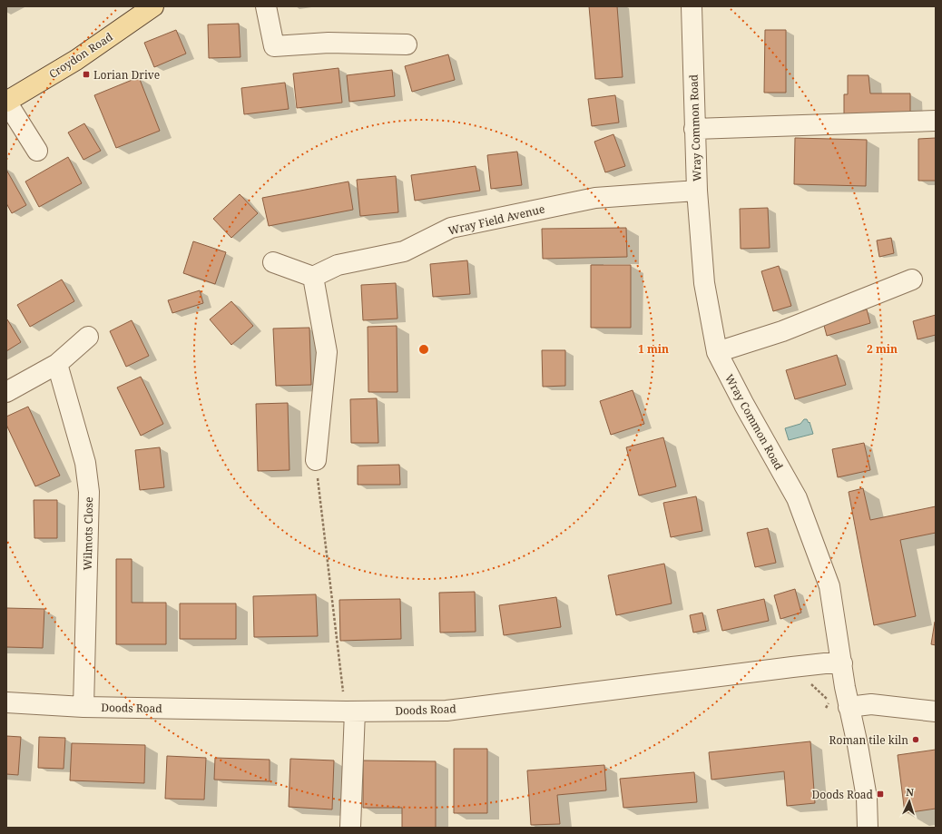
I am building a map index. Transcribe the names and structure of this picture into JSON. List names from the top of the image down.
{
  "streets": {
    "main road": ["Croydon Road"],
    "street": [
      "Wray Common Road",
      "Wray Field Avenue",
      "Wilmots Close",
      "Doods Road"
    ]
  },
  "crossings": [
    ["Wray Common Road", "Wray Field Avenue"],
    ["Wray Common Road", "Doods Road"],
    ["Wilmots Close", "Doods Road"]
  ],
  "places": {
    "transit": ["Lorian Drive", "Doods Road"],
    "other": ["Roman tile kiln"]
  },
  "north": "top",
  "rings": ["1 min", "2 min"]
}
